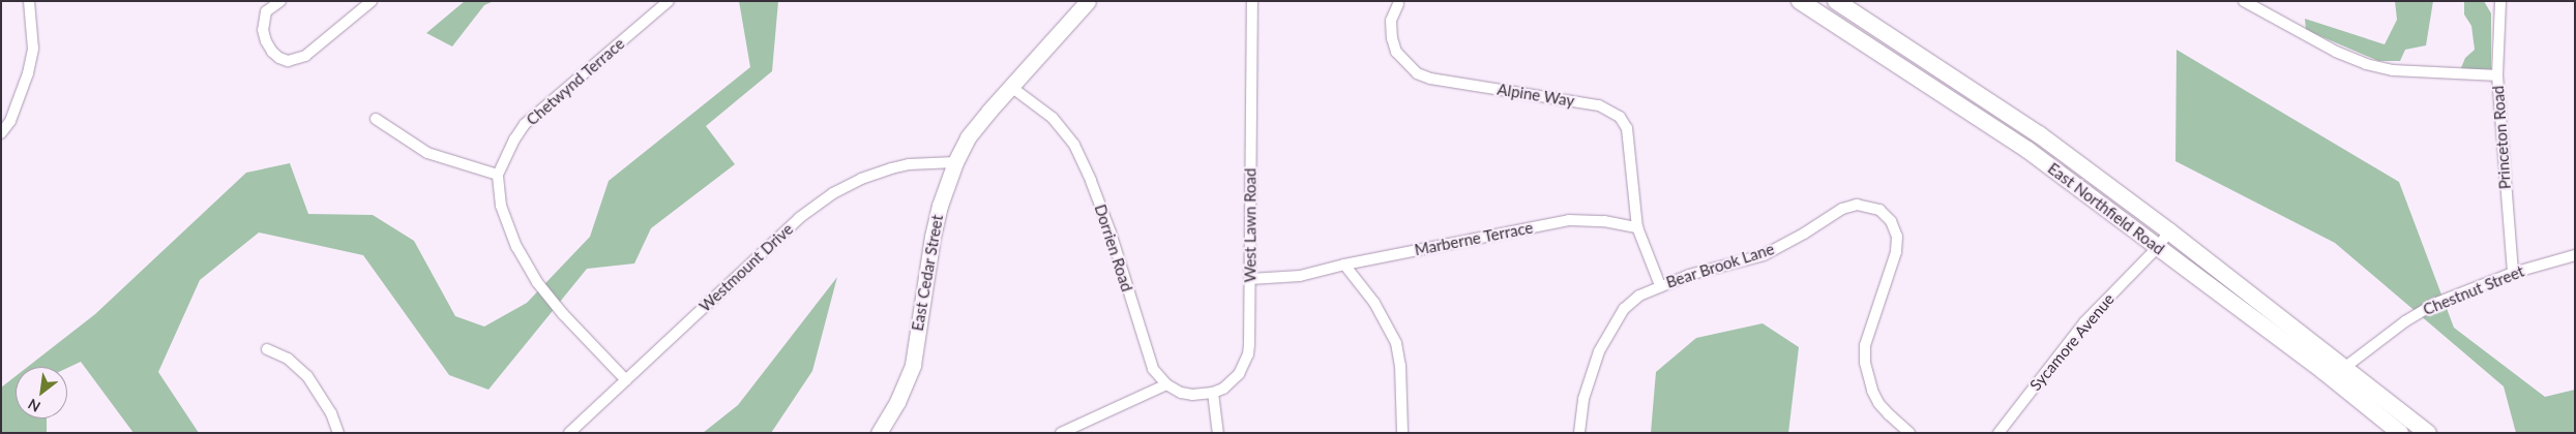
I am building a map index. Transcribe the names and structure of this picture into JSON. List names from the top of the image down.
{
  "streets": {
    "main road": ["East Northfield Road", "East Cedar Street"],
    "street": [
      "Chetwynd Terrace",
      "Alpine Way",
      "Princeton Road",
      "West Lawn Road",
      "Marberne Terrace",
      "Dorrien Road",
      "Bear Brook Lane",
      "Westmount Drive",
      "Chestnut Street",
      "Sycamore Avenue"
    ]
  },
  "crossings": [
    ["Chetwynd Terrace", "Westmount Drive"],
    ["Alpine Way", "Marberne Terrace"],
    ["Princeton Road", "Chestnut Street"],
    ["East Northfield Road", "Chestnut Street"],
    ["East Northfield Road", "Sycamore Avenue"],
    ["West Lawn Road", "Marberne Terrace"],
    ["West Lawn Road", "Dorrien Road"],
    ["Dorrien Road", "East Cedar Street"],
    ["Westmount Drive", "East Cedar Street"]
  ],
  "north": "bottom left"
}
